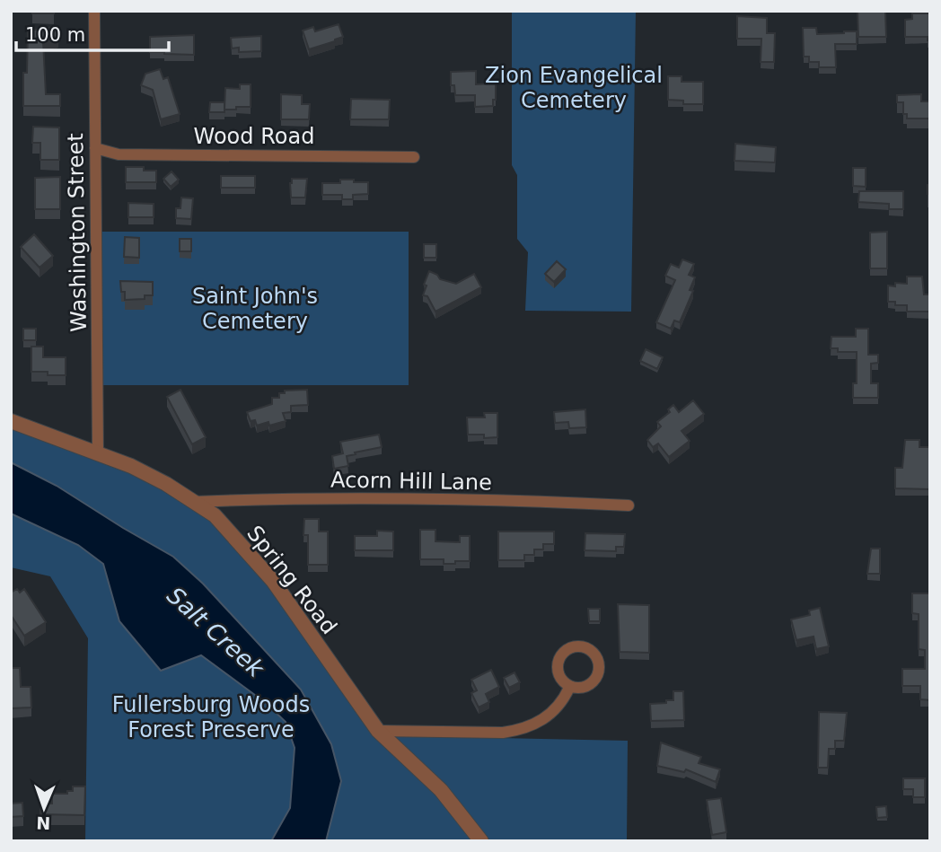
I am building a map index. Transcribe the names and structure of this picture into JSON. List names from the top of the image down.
{
  "streets": {
    "street": [
      "Wood Road",
      "Washington Street",
      "Acorn Hill Lane",
      "Spring Road"
    ]
  },
  "crossings": [
    ["Wood Road", "Washington Street"],
    ["Washington Street", "Spring Road"],
    ["Acorn Hill Lane", "Spring Road"]
  ],
  "water": ["Salt Creek"],
  "parks": ["Zion Evangelical Cemetery", "Saint John's Cemetery", "Fullersburg Woods Forest Preserve"],
  "scale_bar": "100 m",
  "north": "bottom"
}
